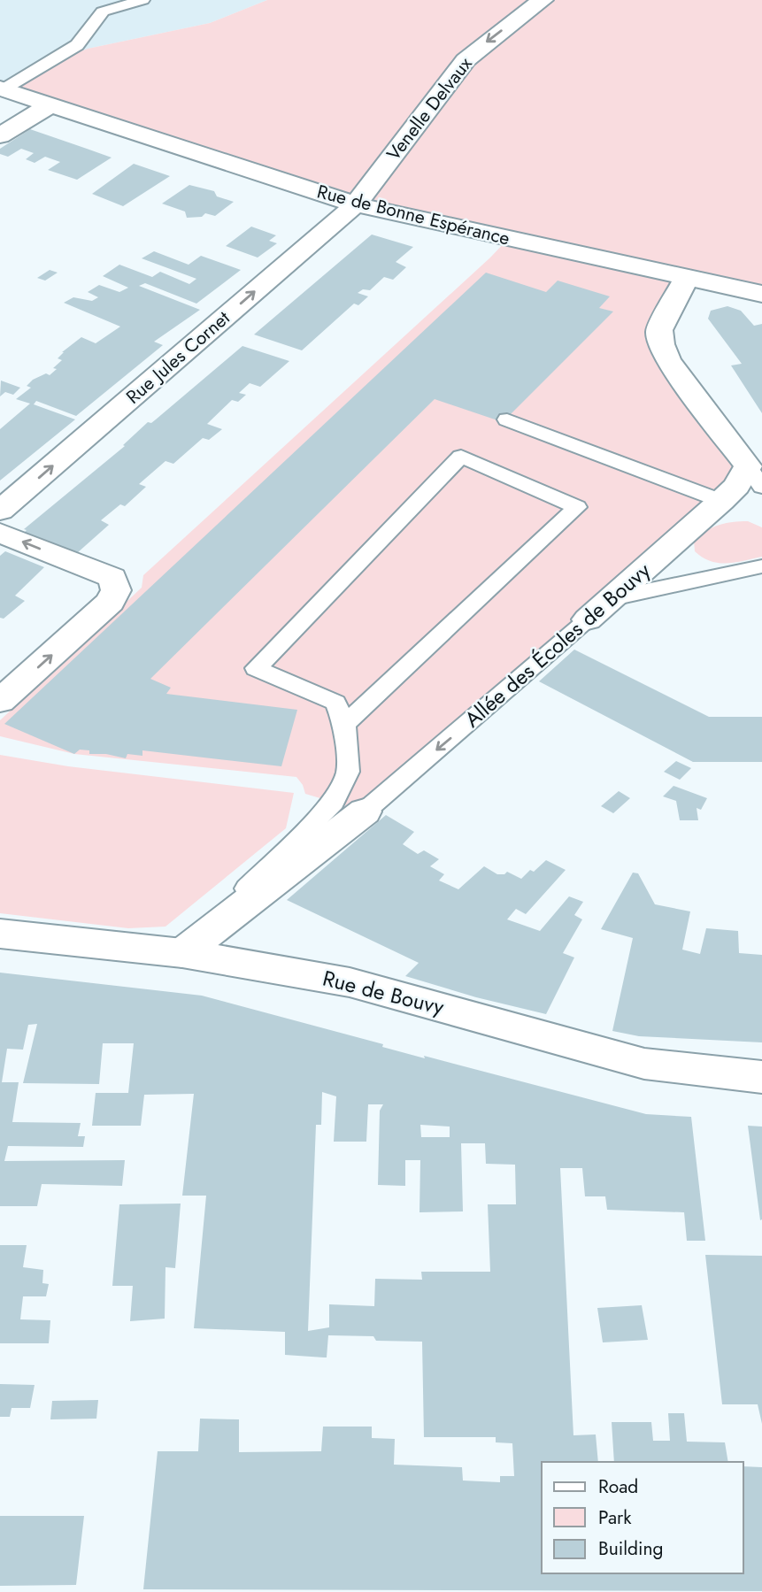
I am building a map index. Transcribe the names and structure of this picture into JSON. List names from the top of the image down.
{
  "streets": {
    "street": [
      "Venelle Delvaux",
      "Rue de Bonne Espérance",
      "Rue Jules Cornet",
      "Allée des Écoles de Bouvy",
      "Rue de Bouvy"
    ]
  },
  "crossings": [
    ["Venelle Delvaux", "Rue de Bonne Espérance"],
    ["Venelle Delvaux", "Rue Jules Cornet"],
    ["Rue de Bonne Espérance", "Rue Jules Cornet"],
    ["Rue de Bonne Espérance", "Allée des Écoles de Bouvy"],
    ["Allée des Écoles de Bouvy", "Rue de Bouvy"]
  ],
  "one_way": ["Venelle Delvaux", "Rue Jules Cornet"],
  "legend": ["Road", "Park", "Building"]
}
